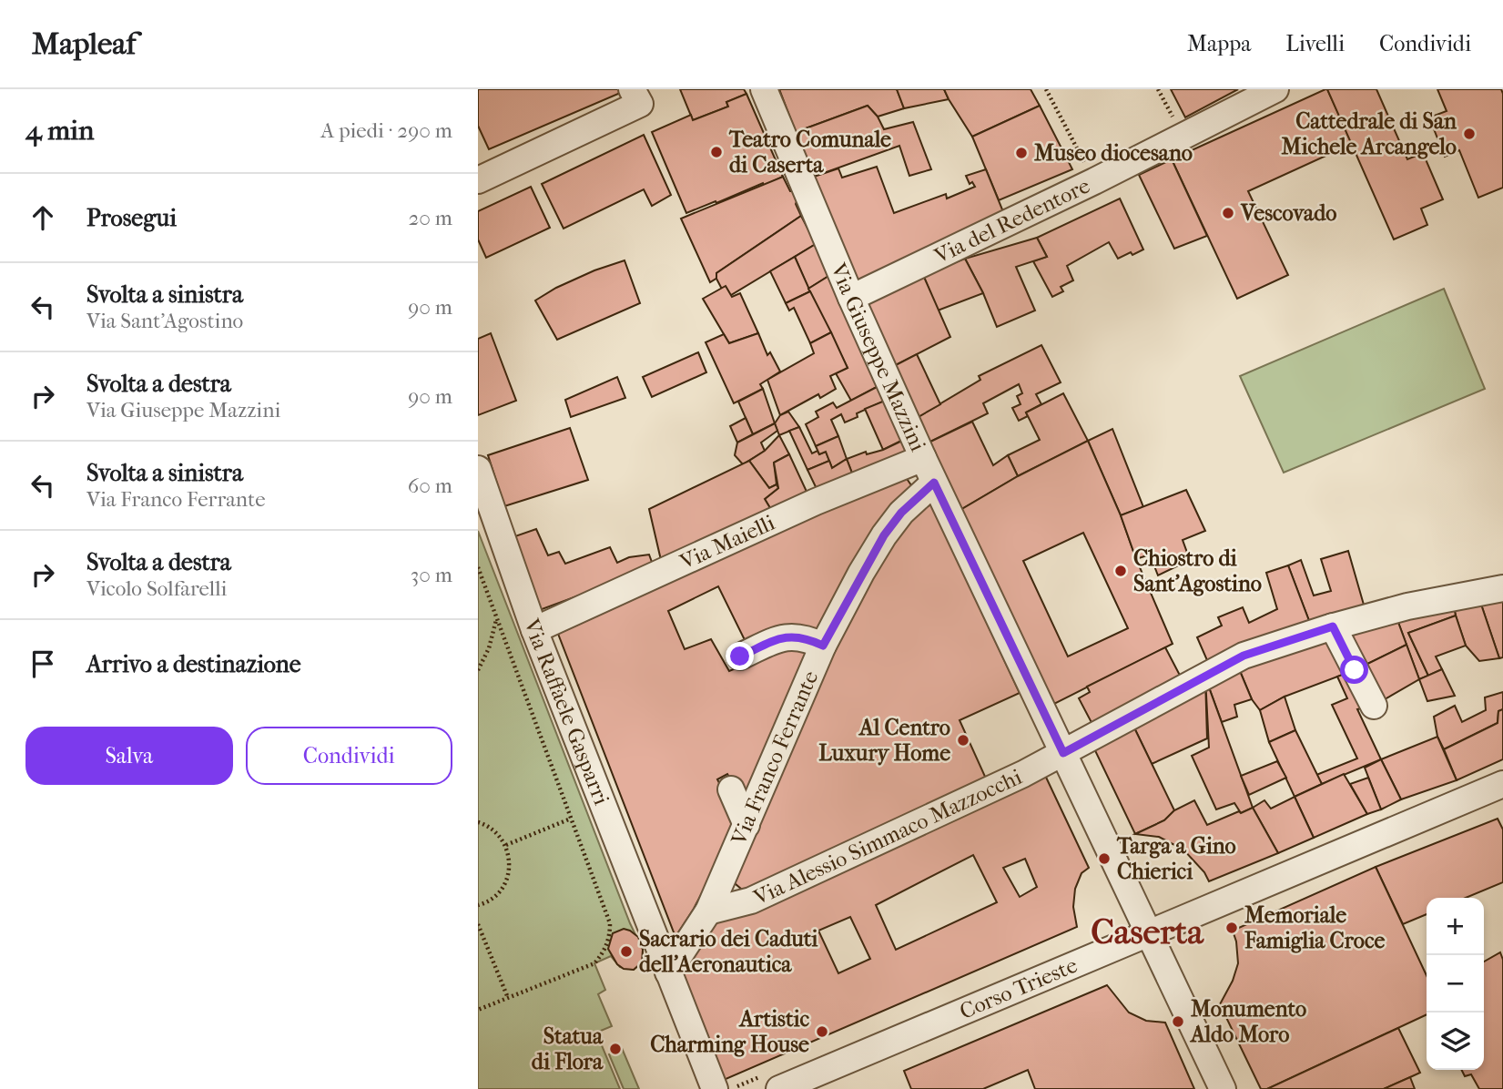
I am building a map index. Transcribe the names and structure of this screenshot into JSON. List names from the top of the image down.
{
  "streets": {
    "street": [
      "Via del Redentore",
      "Via Giuseppe Mazzini",
      "Via Maielli",
      "Via Raffaele Gasparri",
      "Via Franco Ferrante",
      "Via Alessio Simmaco Mazzocchi",
      "Corso Trieste"
    ]
  },
  "crossings": [
    ["Via del Redentore", "Via Giuseppe Mazzini"],
    ["Via Giuseppe Mazzini", "Via Maielli"],
    ["Via Giuseppe Mazzini", "Via Franco Ferrante"],
    ["Via Giuseppe Mazzini", "Via Alessio Simmaco Mazzocchi"],
    ["Via Giuseppe Mazzini", "Corso Trieste"],
    ["Via Maielli", "Via Raffaele Gasparri"],
    ["Via Raffaele Gasparri", "Via Franco Ferrante"],
    ["Via Franco Ferrante", "Via Alessio Simmaco Mazzocchi"]
  ],
  "districts": ["Caserta"],
  "places": [
    "Cattedrale di San Michele Arcangelo",
    "Teatro Comunale di Caserta",
    "Museo diocesano",
    "Vescovado",
    "Chiostro di Sant'Agostino",
    "Al Centro Luxury Home",
    "Targa a Gino Chierici",
    "Memoriale Famiglia Croce",
    "Sacrario dei Caduti dell'Aeronautica",
    "Monumento Aldo Moro",
    "Artistic Charming House",
    "Statua di Flora"
  ],
  "page": {
    "header": "Mapleaf",
    "nav": ["Mappa", "Livelli", "Condividi"],
    "heading": ["4 min", "A piedi · 290 m"],
    "list": [
      ["Prosegui", "20 m"],
      ["Svolta a sinistra", "Via Sant'Agostino", "90 m"],
      ["Svolta a destra", "Via Giuseppe Mazzini", "90 m"],
      ["Svolta a sinistra", "Via Franco Ferrante", "60 m"],
      ["Svolta a destra", "Vicolo Solfarelli", "30 m"],
      "Arrivo a destinazione"
    ],
    "buttons": ["Salva", "Condividi"],
    "map_buttons": ["+", "−"]
  }
}
